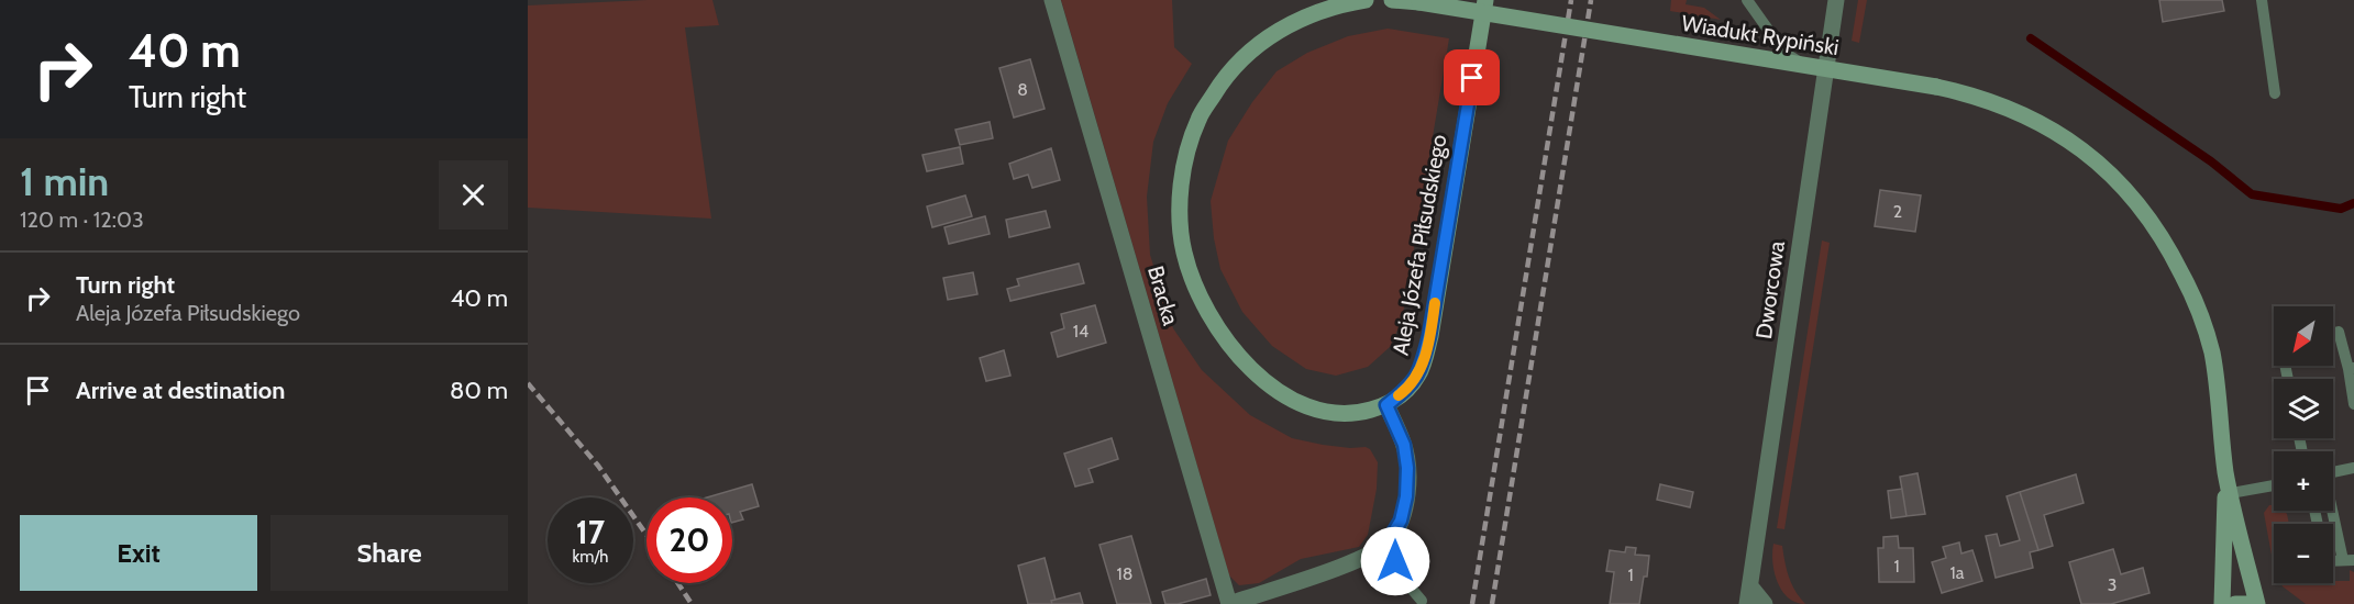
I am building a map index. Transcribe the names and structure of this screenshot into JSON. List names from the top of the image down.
{
  "streets": {
    "main road": ["Wiadukt Rypiński", "Aleja Józefa Piłsudskiego"],
    "street": ["Dworcowa", "Bracka"]
  },
  "crossings": [
    ["Aleja Józefa Piłsudskiego", "Bracka"]
  ],
  "house_numbers": [
    "8",
    "2",
    "14",
    "1",
    "1a",
    "18",
    "1",
    "3"
  ],
  "north": "bottom left",
  "page": {
    "turn": ["40 m", "Turn right"],
    "heading": ["1 min", "120 m · 12:03"],
    "list": [
      {
        "name": "Turn right",
        "note": "Aleja Józefa Piłsudskiego",
        "value": "40 m"
      },
      {
        "name": "Arrive at destination",
        "value": "80 m"
      }
    ],
    "map_buttons": ["+", "−"],
    "speed": "17 km/h",
    "limit": "20",
    "buttons": ["Exit", "Share"]
  }
}
